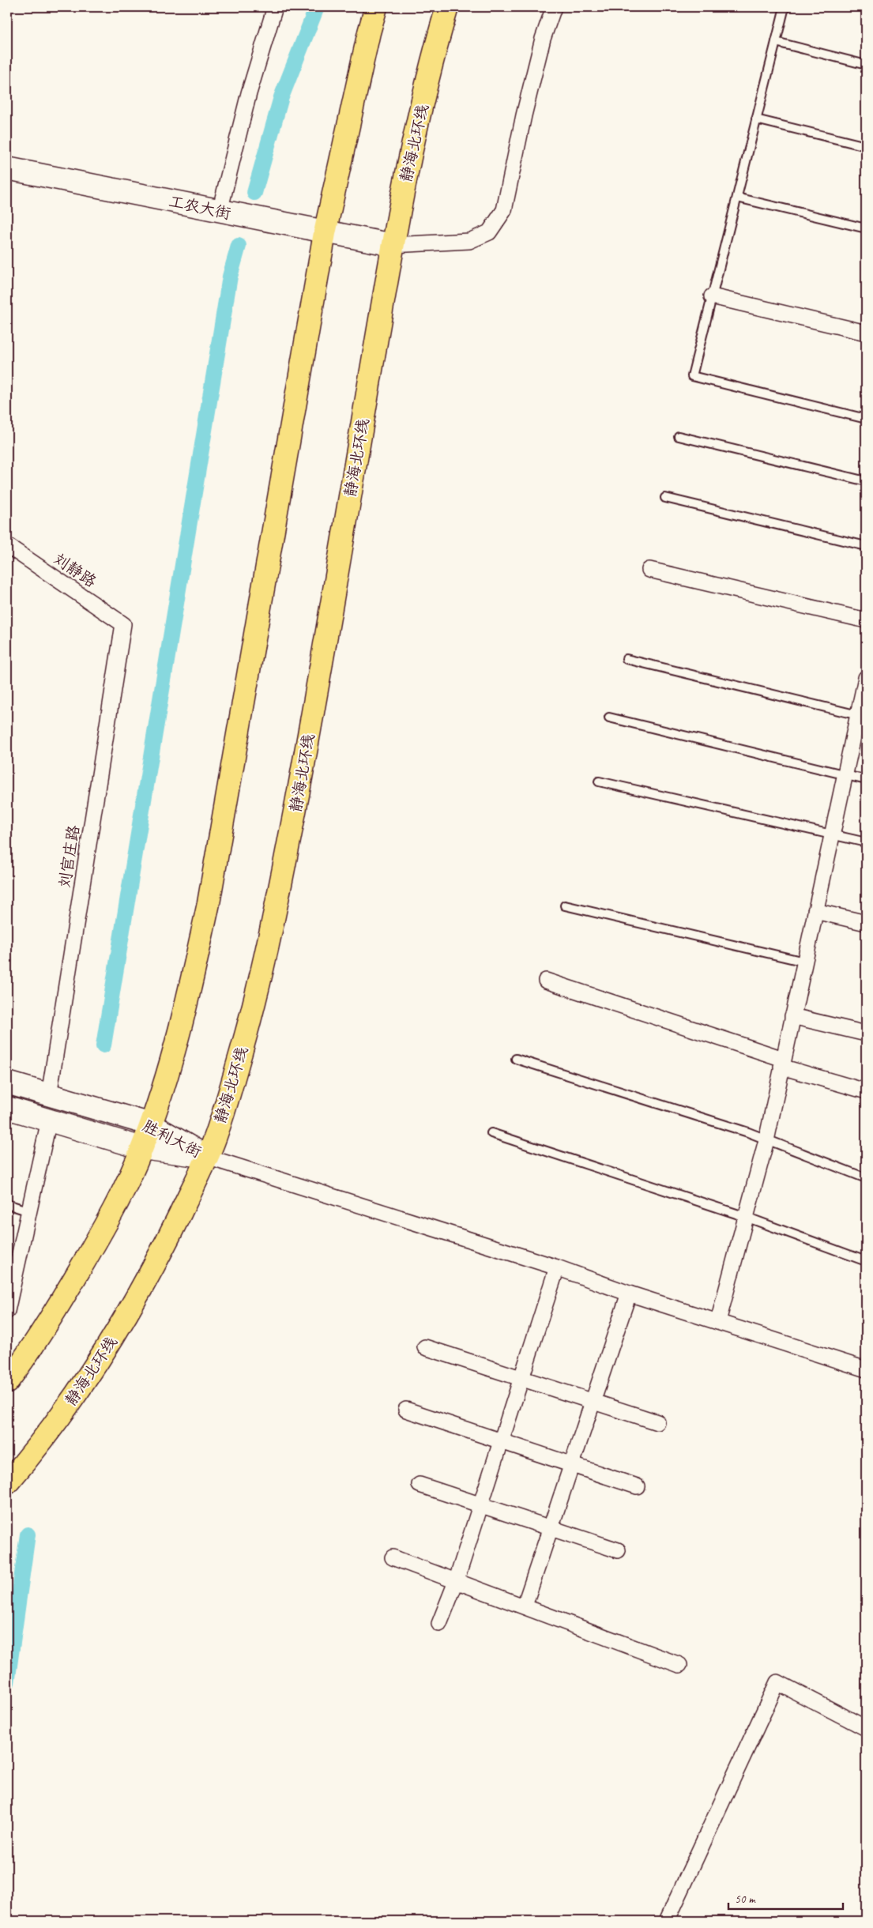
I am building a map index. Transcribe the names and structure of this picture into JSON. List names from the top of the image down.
{
  "streets": {
    "highway": ["静海北环线"],
    "main road": ["工农大街", "胜利大街"],
    "street": ["刘静路", "刘官庄路"]
  },
  "crossings": [
    ["静海北环线", "工农大街"],
    ["静海北环线", "胜利大街"],
    ["刘静路", "刘官庄路"],
    ["刘官庄路", "胜利大街"]
  ],
  "scale_bar": "50 m"
}
